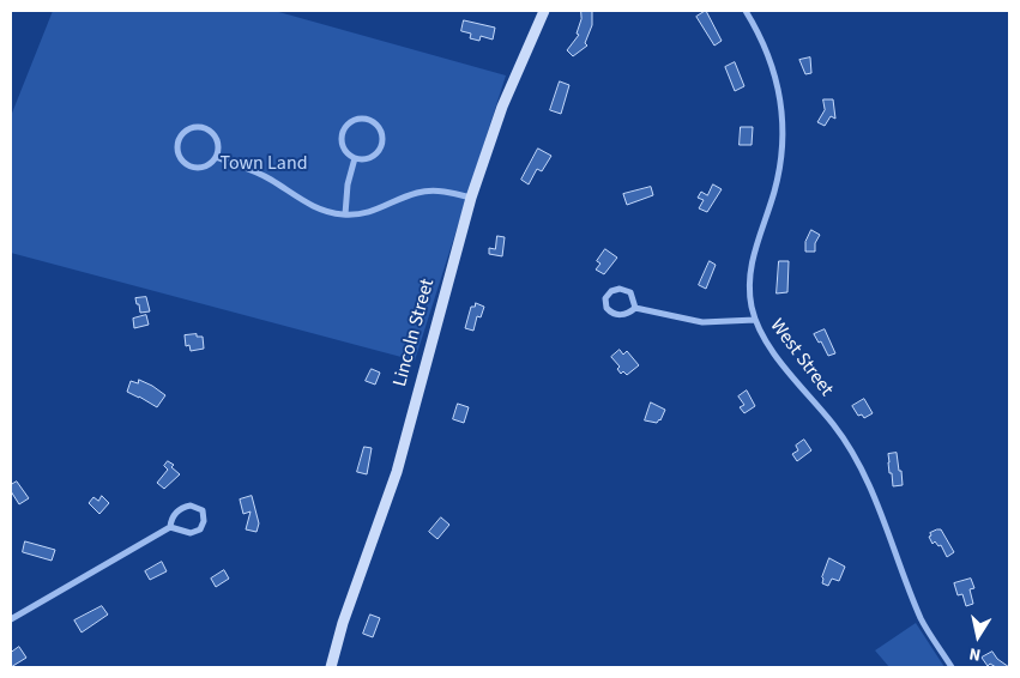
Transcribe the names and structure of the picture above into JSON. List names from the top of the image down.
{
  "streets": {
    "main road": ["Lincoln Street"],
    "street": ["West Street"]
  },
  "parks": ["Town Land"],
  "north": "bottom"
}
